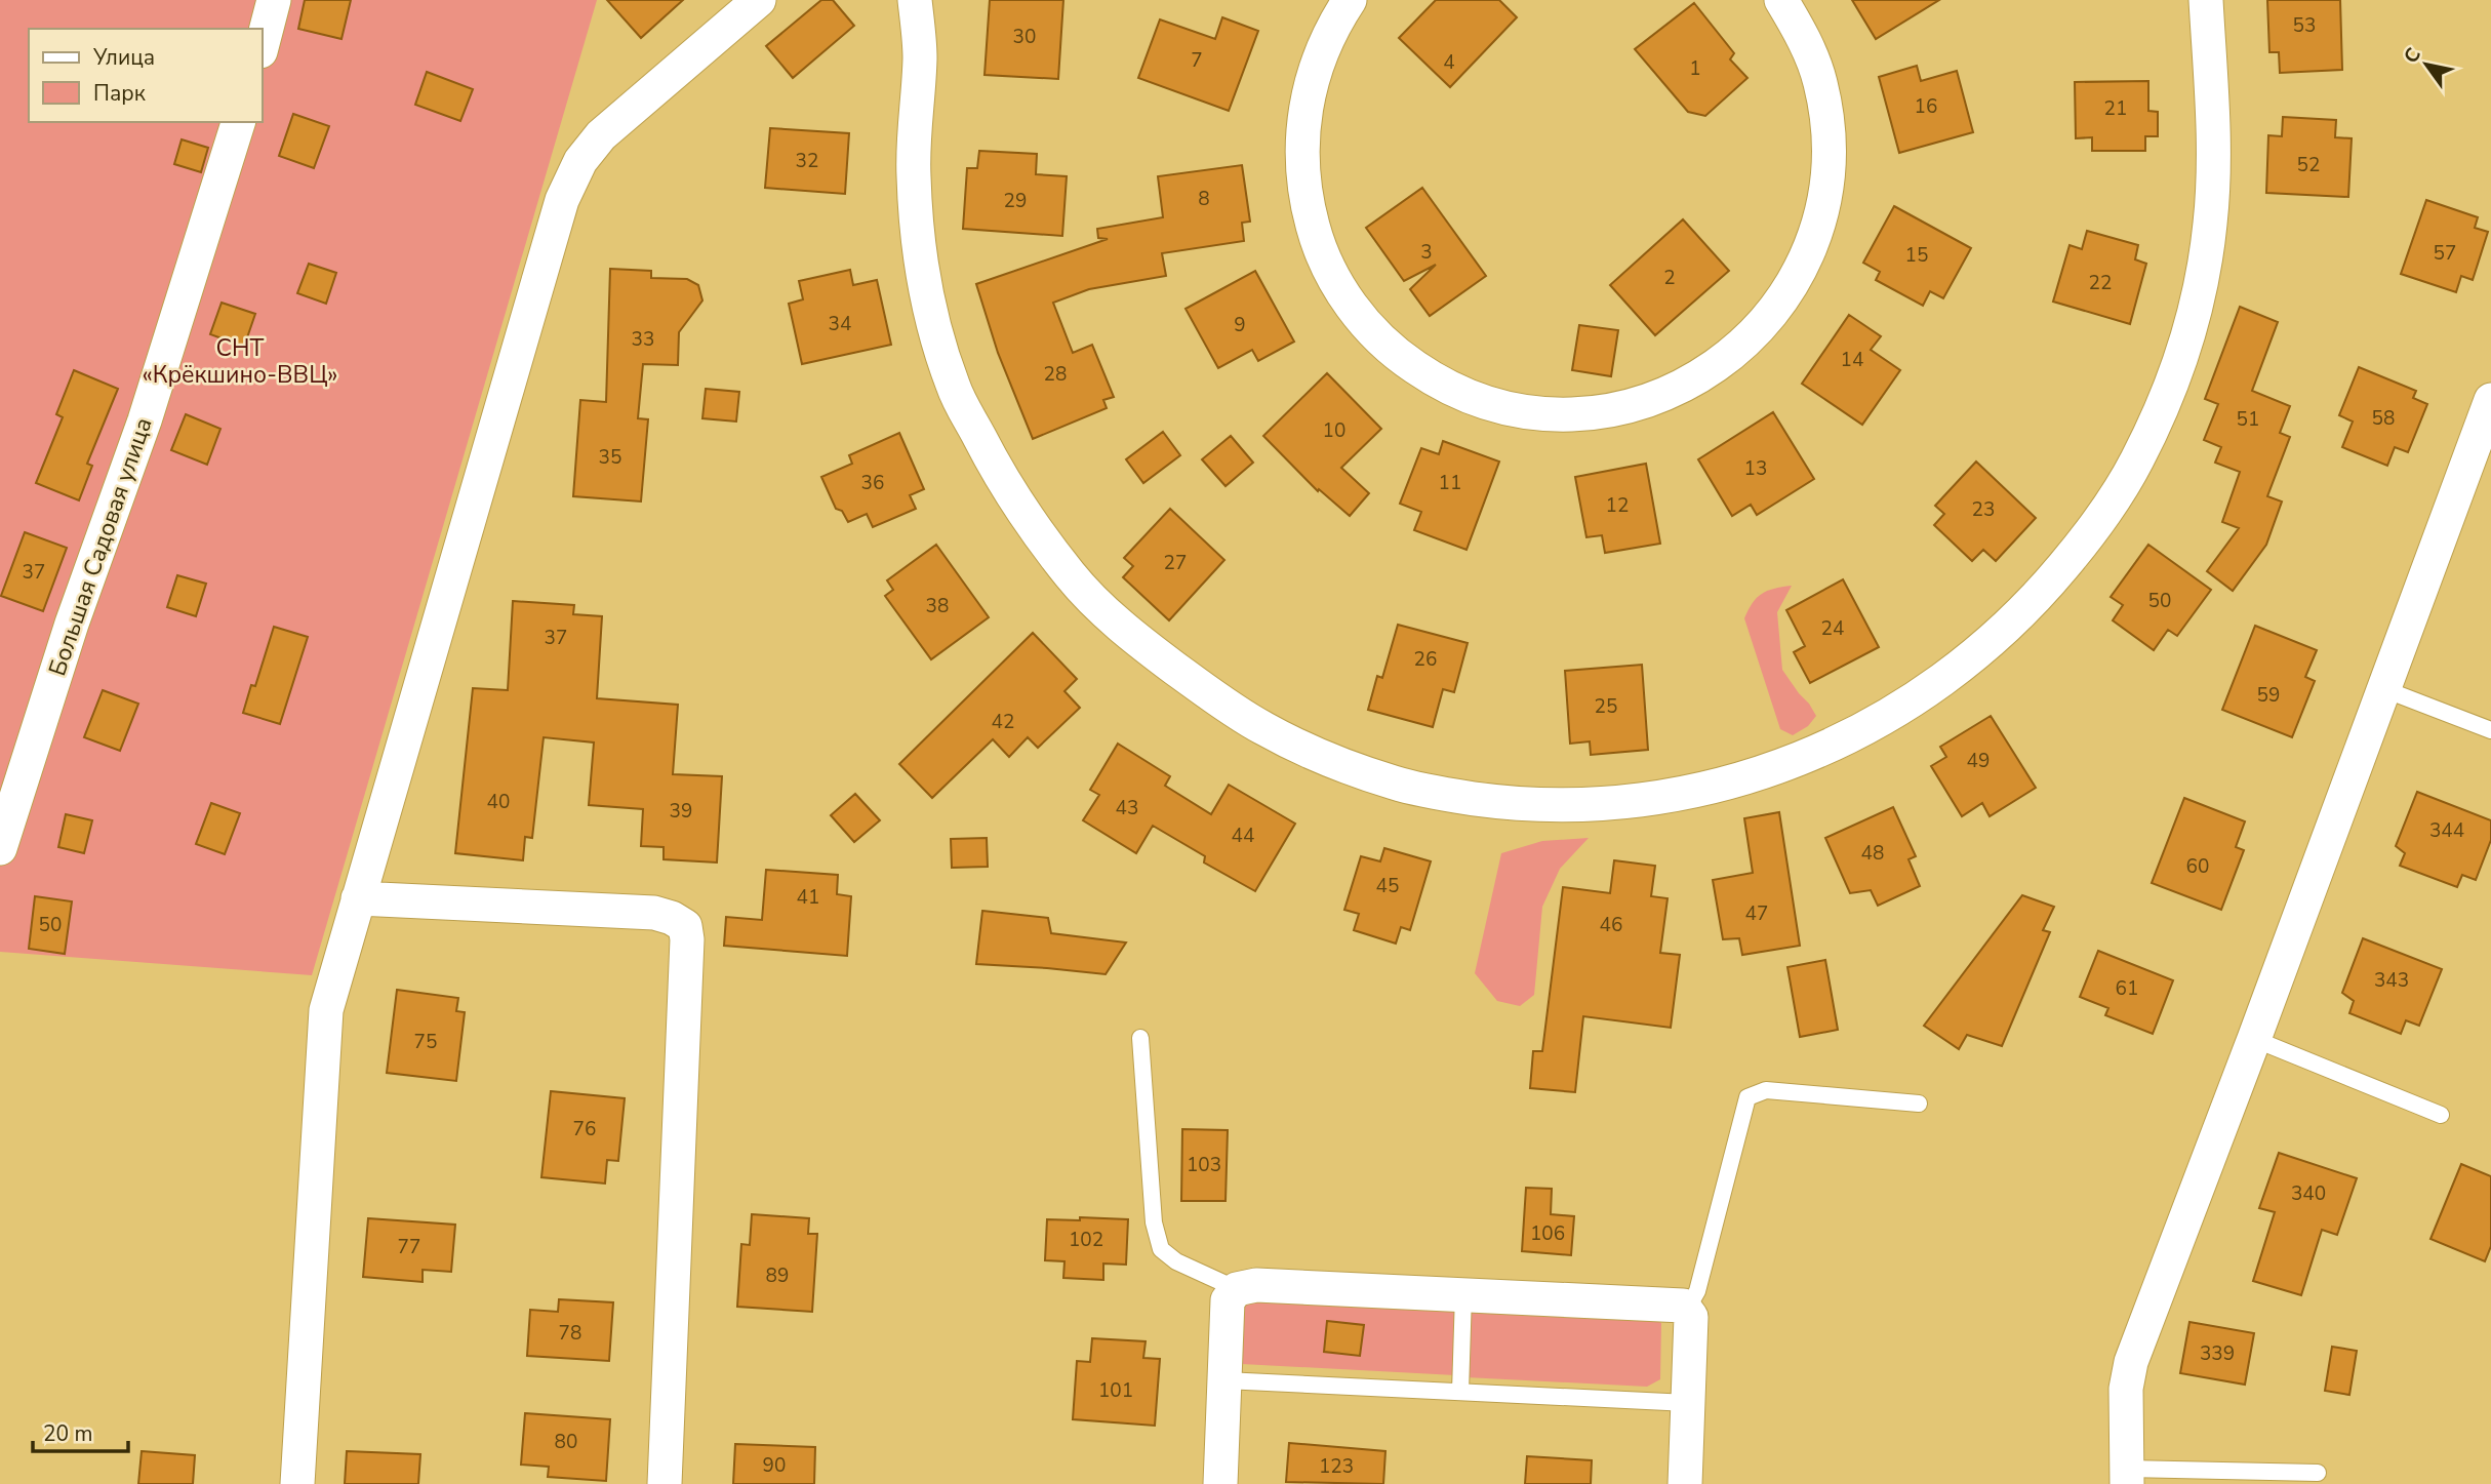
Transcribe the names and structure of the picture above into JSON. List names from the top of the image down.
{
  "streets": {
    "street": ["Большая Садовая улица"]
  },
  "parks": ["СНТ «Крёкшино-ВВЦ»"],
  "house_numbers": [
    "53",
    "30",
    "7",
    "4",
    "1",
    "16",
    "21",
    "32",
    "52",
    "8",
    "29",
    "3",
    "57",
    "15",
    "2",
    "22",
    "34",
    "9",
    "33",
    "14",
    "28",
    "58",
    "51",
    "10",
    "35",
    "13",
    "36",
    "11",
    "12",
    "23",
    "27",
    "37",
    "50",
    "38",
    "24",
    "37",
    "26",
    "59",
    "25",
    "42",
    "49",
    "40",
    "43",
    "39",
    "344",
    "44",
    "48",
    "60",
    "45",
    "41",
    "47",
    "50",
    "46",
    "343",
    "61",
    "75",
    "76",
    "103",
    "340",
    "106",
    "102",
    "77",
    "89",
    "78",
    "339",
    "101",
    "80",
    "90",
    "123"
  ],
  "legend": ["Улица", "Парк"],
  "scale_bar": "20 m",
  "north": "top left"
}
